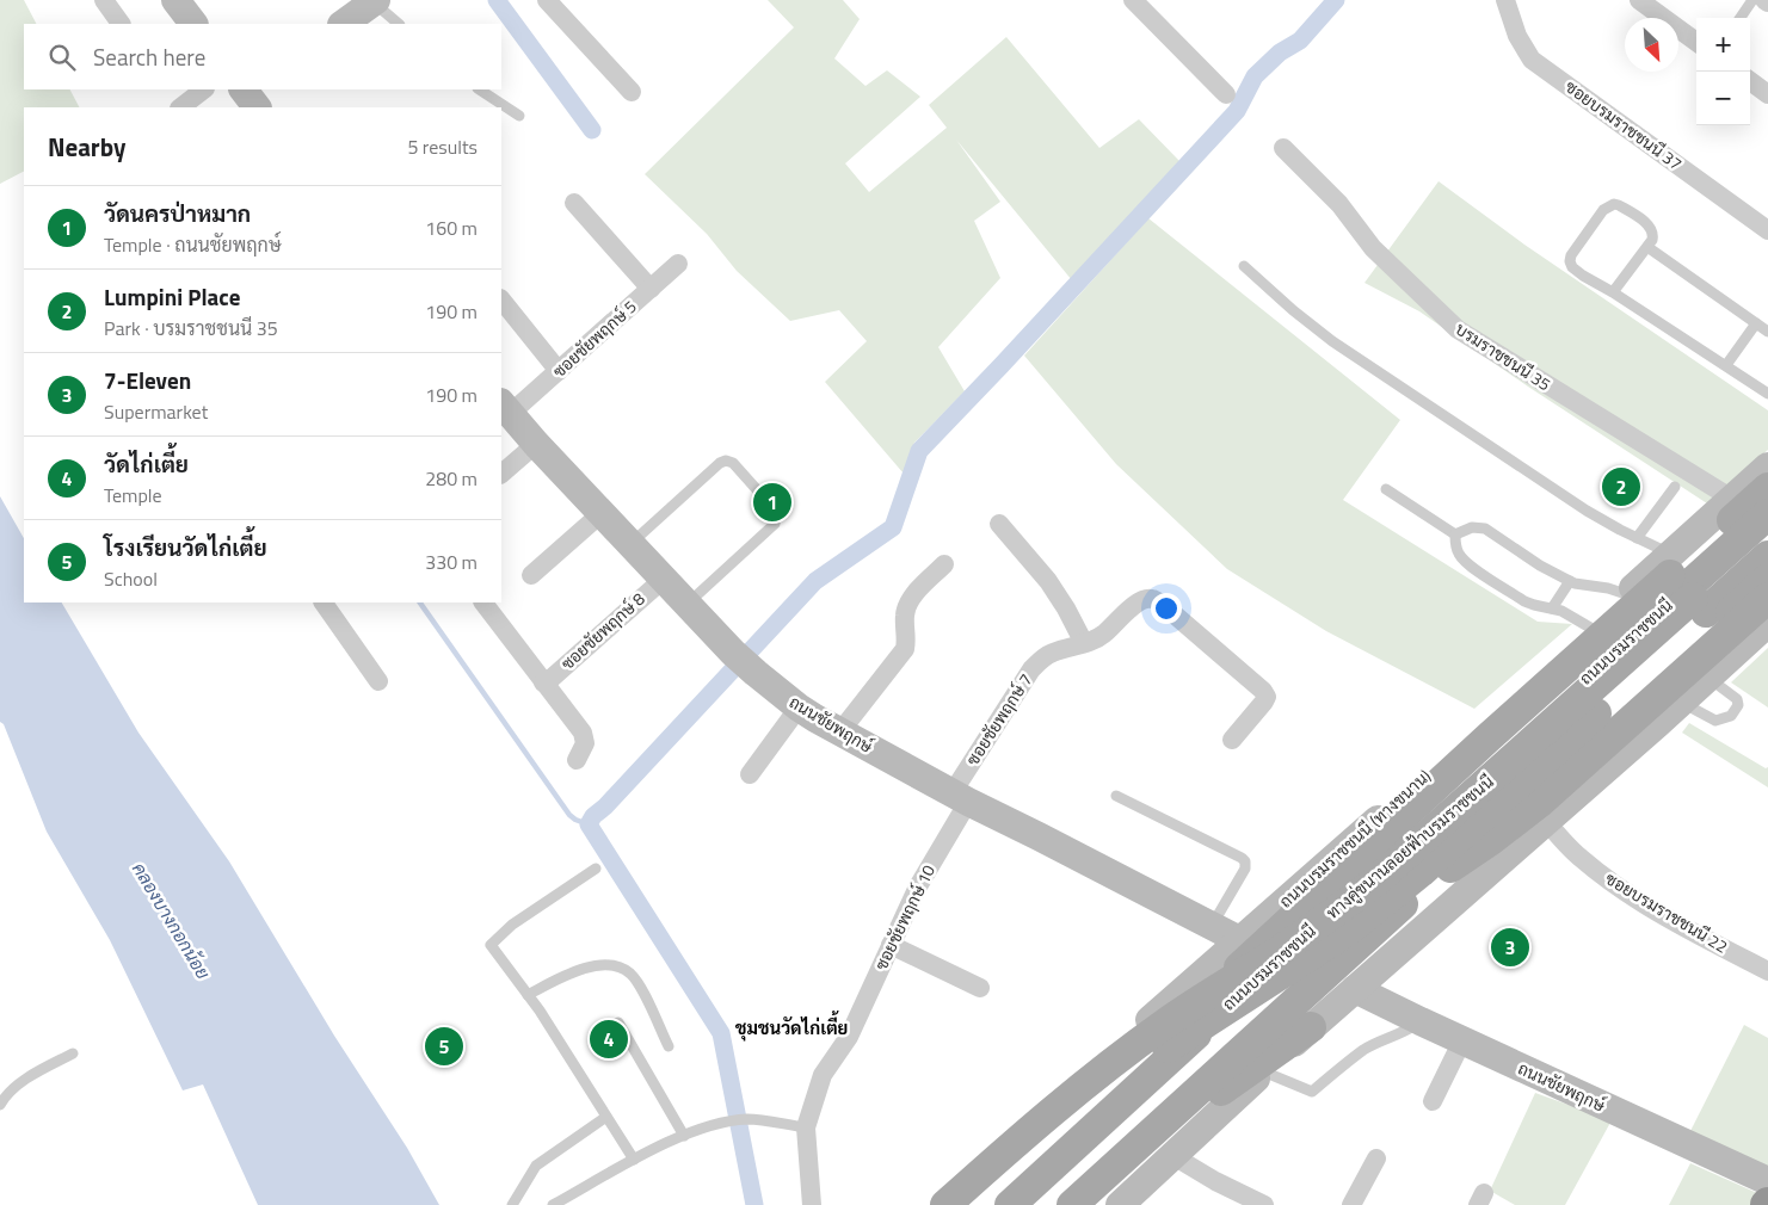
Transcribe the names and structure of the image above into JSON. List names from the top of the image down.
{
  "streets": {
    "main road": [
      "ถนนบรมราชชนนี",
      "ถนนชัยพฤกษ์",
      "ถนนบรมราชชนนี (ทางขนาน)",
      "ทางคู่ขนานลอยฟ้าบรมราชชนนี"
    ],
    "street": [
      "ซอยบรมราชชนนี 37",
      "ซอยชัยพฤกษ์ 5",
      "บรมราชชนนี 35",
      "ซอยชัยพฤกษ์ 8",
      "ซอยชัยพฤกษ์ 7",
      "ซอยบรมราชชนนี 22",
      "ซอยชัยพฤกษ์ 10"
    ]
  },
  "crossings": [
    ["ซอยชัยพฤกษ์ 5", "ถนนชัยพฤกษ์"],
    ["บรมราชชนนี 35", "ถนนบรมราชชนนี (ทางขนาน)"],
    ["ซอยชัยพฤกษ์ 8", "ถนนชัยพฤกษ์"],
    ["ซอยชัยพฤกษ์ 7", "ถนนชัยพฤกษ์"],
    ["ซอยชัยพฤกษ์ 7", "ซอยชัยพฤกษ์ 10"],
    ["ถนนชัยพฤกษ์", "ถนนบรมราชชนนี (ทางขนาน)"],
    ["ถนนชัยพฤกษ์", "ซอยชัยพฤกษ์ 10"]
  ],
  "districts": ["ชุมชนวัดไก่เตี้ย"],
  "water": ["คลองบางกอกน้อย"],
  "north": "bottom right",
  "page": {
    "map_buttons": ["+", "−"],
    "search": "Search here",
    "heading": ["Nearby", "5 results"],
    "list": [
      {
        "mark": "1",
        "name": "วัดนครป่าหมาก",
        "note": "Temple · ถนนชัยพฤกษ์",
        "value": "160 m"
      },
      {
        "mark": "2",
        "name": "Lumpini Place",
        "note": "Park · บรมราชชนนี 35",
        "value": "190 m"
      },
      {
        "mark": "3",
        "name": "7-Eleven",
        "note": "Supermarket",
        "value": "190 m"
      },
      {
        "mark": "4",
        "name": "วัดไก่เตี้ย",
        "note": "Temple",
        "value": "280 m"
      },
      {
        "mark": "5",
        "name": "โรงเรียนวัดไก่เตี้ย",
        "note": "School",
        "value": "330 m"
      }
    ],
    "pins": [
      "2",
      "1",
      "3",
      "4",
      "5"
    ]
  }
}
